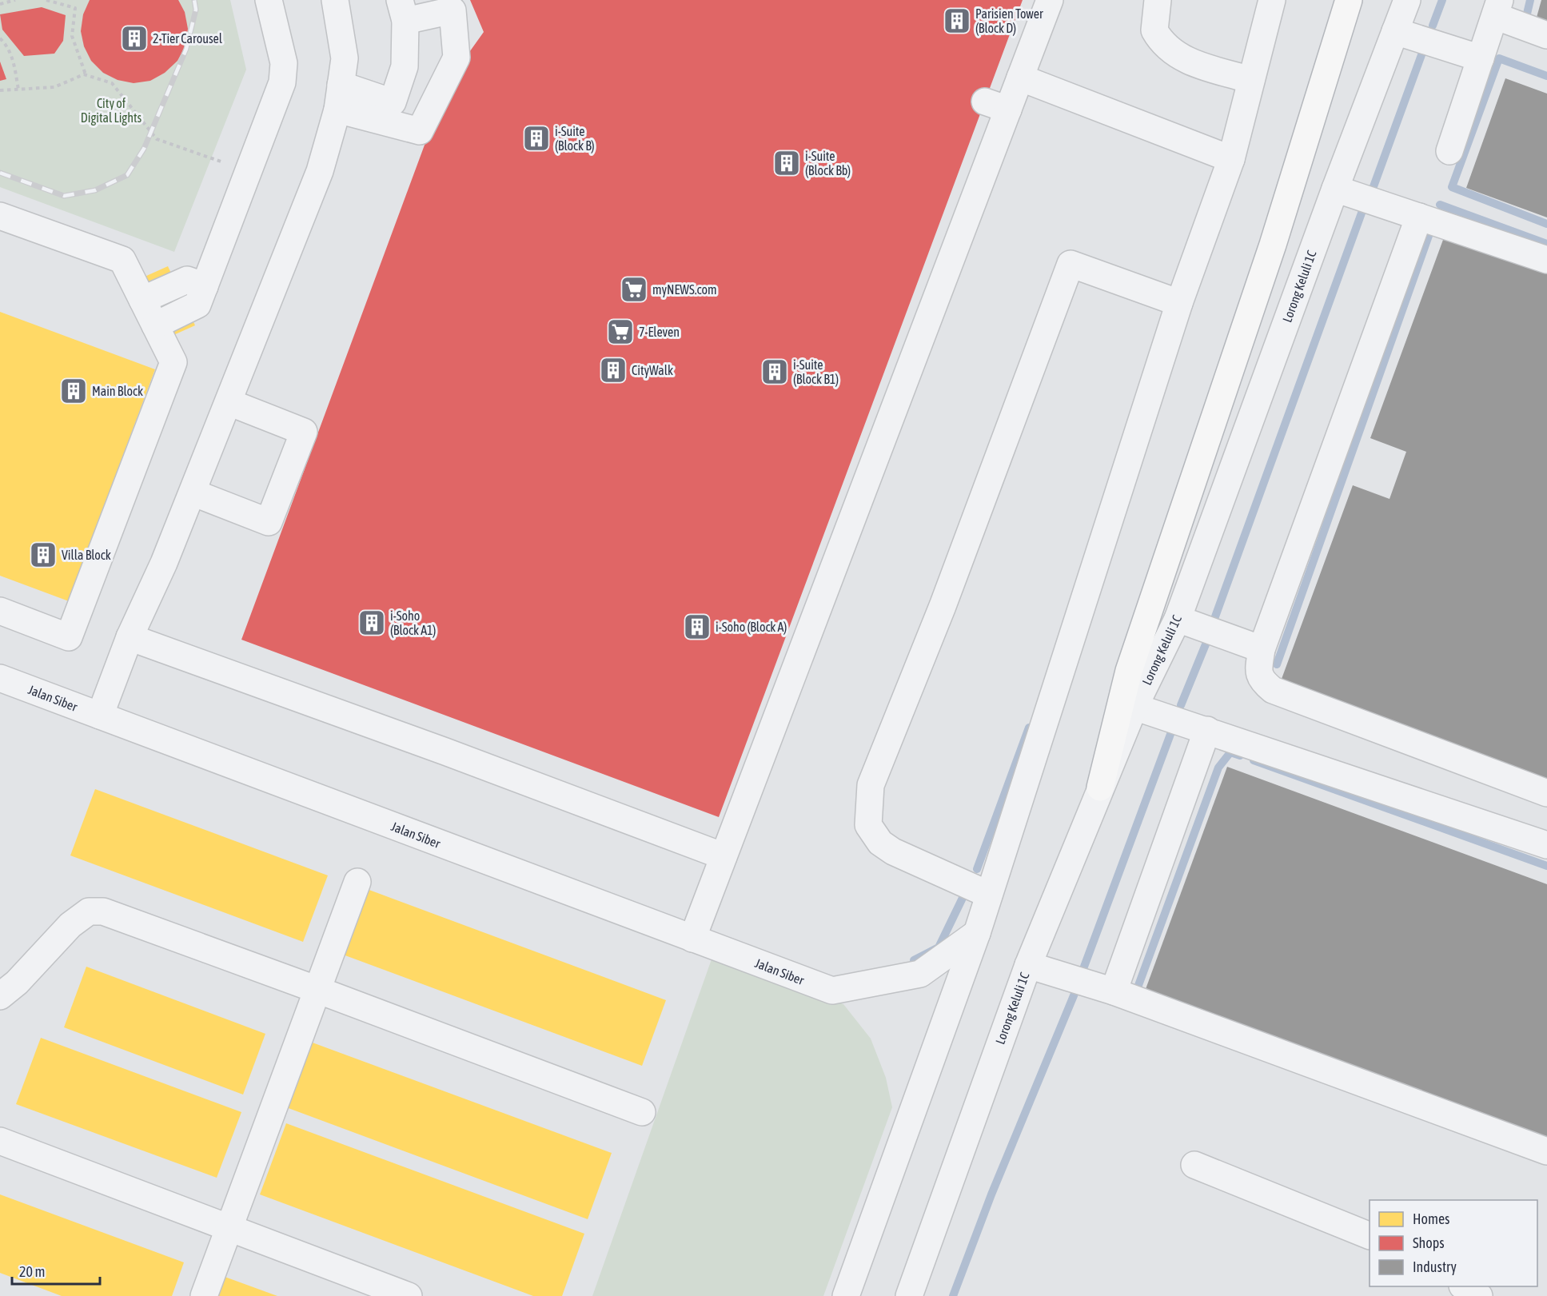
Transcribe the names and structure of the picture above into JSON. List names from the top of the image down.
{
  "streets": {
    "street": ["Lorong Keluli 1C", "Jalan Siber"]
  },
  "parks": ["City of Digital Lights"],
  "places": {
    "building": [
      "Parisien Tower (Block D)",
      "2-Tier Carousel",
      "i-Suite (Block B)",
      "i-Suite (Block Bb)",
      "CityWalk",
      "i-Suite (Block B1)",
      "Main Block",
      "Villa Block",
      "i-Soho (Block A1)",
      "i-Soho (Block A)"
    ],
    "supermarket": ["myNEWS.com", "7-Eleven"]
  },
  "legend": ["Homes", "Shops", "Industry"],
  "scale_bar": "20 m"
}
